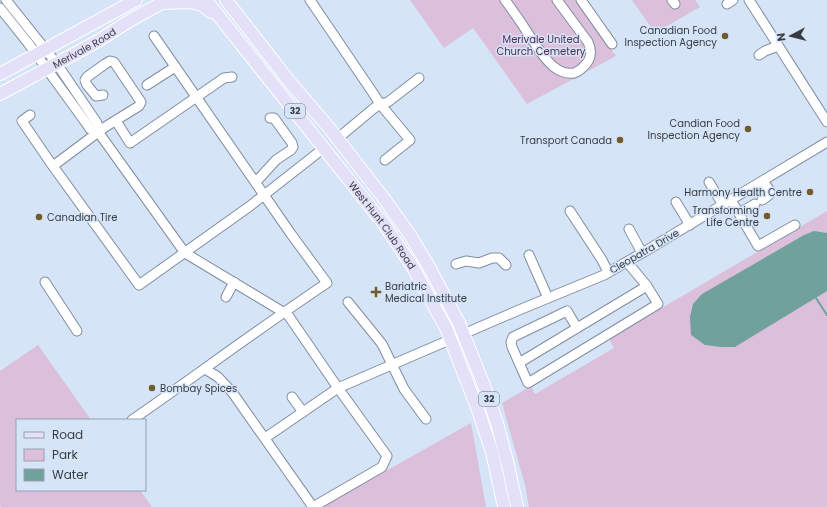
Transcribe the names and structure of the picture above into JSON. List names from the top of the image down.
{
  "streets": {
    "main road": ["Merivale Road", "32", "West Hunt Club Road"],
    "street": ["Cleopatra Drive"]
  },
  "crossings": [
    ["West Hunt Club Road", "Cleopatra Drive"]
  ],
  "parks": ["Merivale United Church Cemetery"],
  "places": {
    "other": [
      "Canadian Food Inspection Agency",
      "Candian Food Inspection Agency",
      "Transport Canada",
      "Harmony Health Centre",
      "Transforming Life Centre",
      "Canadian Tire",
      "Bombay Spices"
    ],
    "health": ["Bariatric Medical Institute"]
  },
  "legend": ["Road", "Park", "Water"],
  "north": "left"
}
